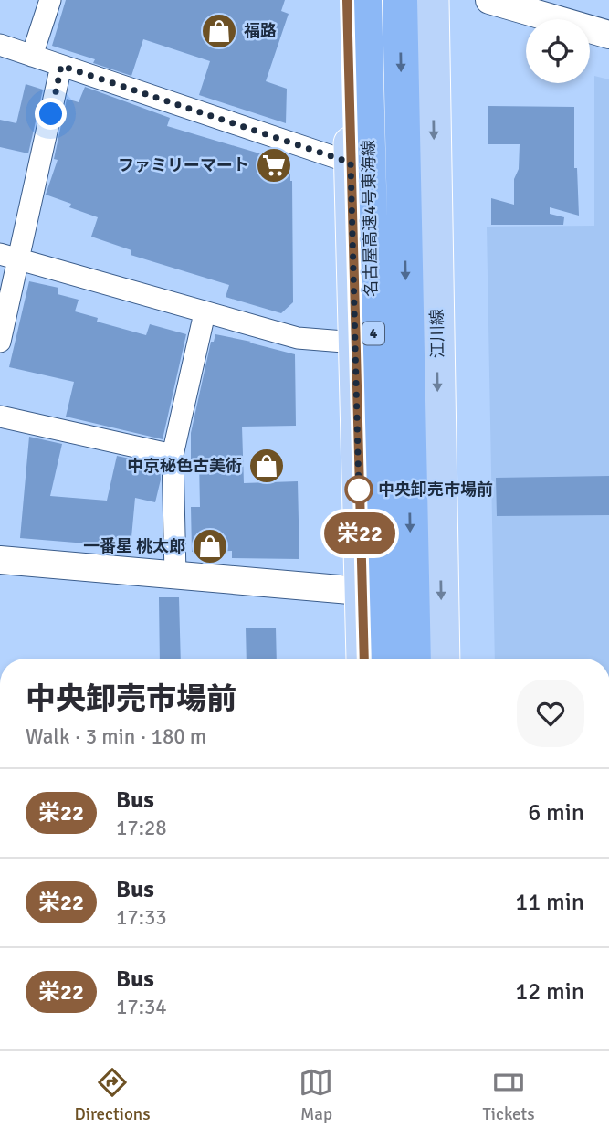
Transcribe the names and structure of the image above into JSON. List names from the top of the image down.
{
  "streets": {
    "highway": ["名古屋高速4号東海線", "4"],
    "main road": ["江川線"]
  },
  "places": {
    "shop": ["福路", "中京秘色古美術", "一番星 桃太郎"],
    "supermarket": ["ファミリーマート"],
    "other": ["中央卸売市場前"]
  },
  "lines": ["bus line 栄22"],
  "page": {
    "on_map": "栄22",
    "heading": ["中央卸売市場前", "Walk · 3 min · 180 m"],
    "list": [
      {
        "mark": "栄22",
        "name": "Bus",
        "note": "17:28",
        "value": "6 min"
      },
      {
        "mark": "栄22",
        "name": "Bus",
        "note": "17:33",
        "value": "11 min"
      },
      {
        "mark": "栄22",
        "name": "Bus",
        "note": "17:34",
        "value": "12 min"
      }
    ],
    "tabs": ["Directions", "Map", "Tickets"]
  }
}
